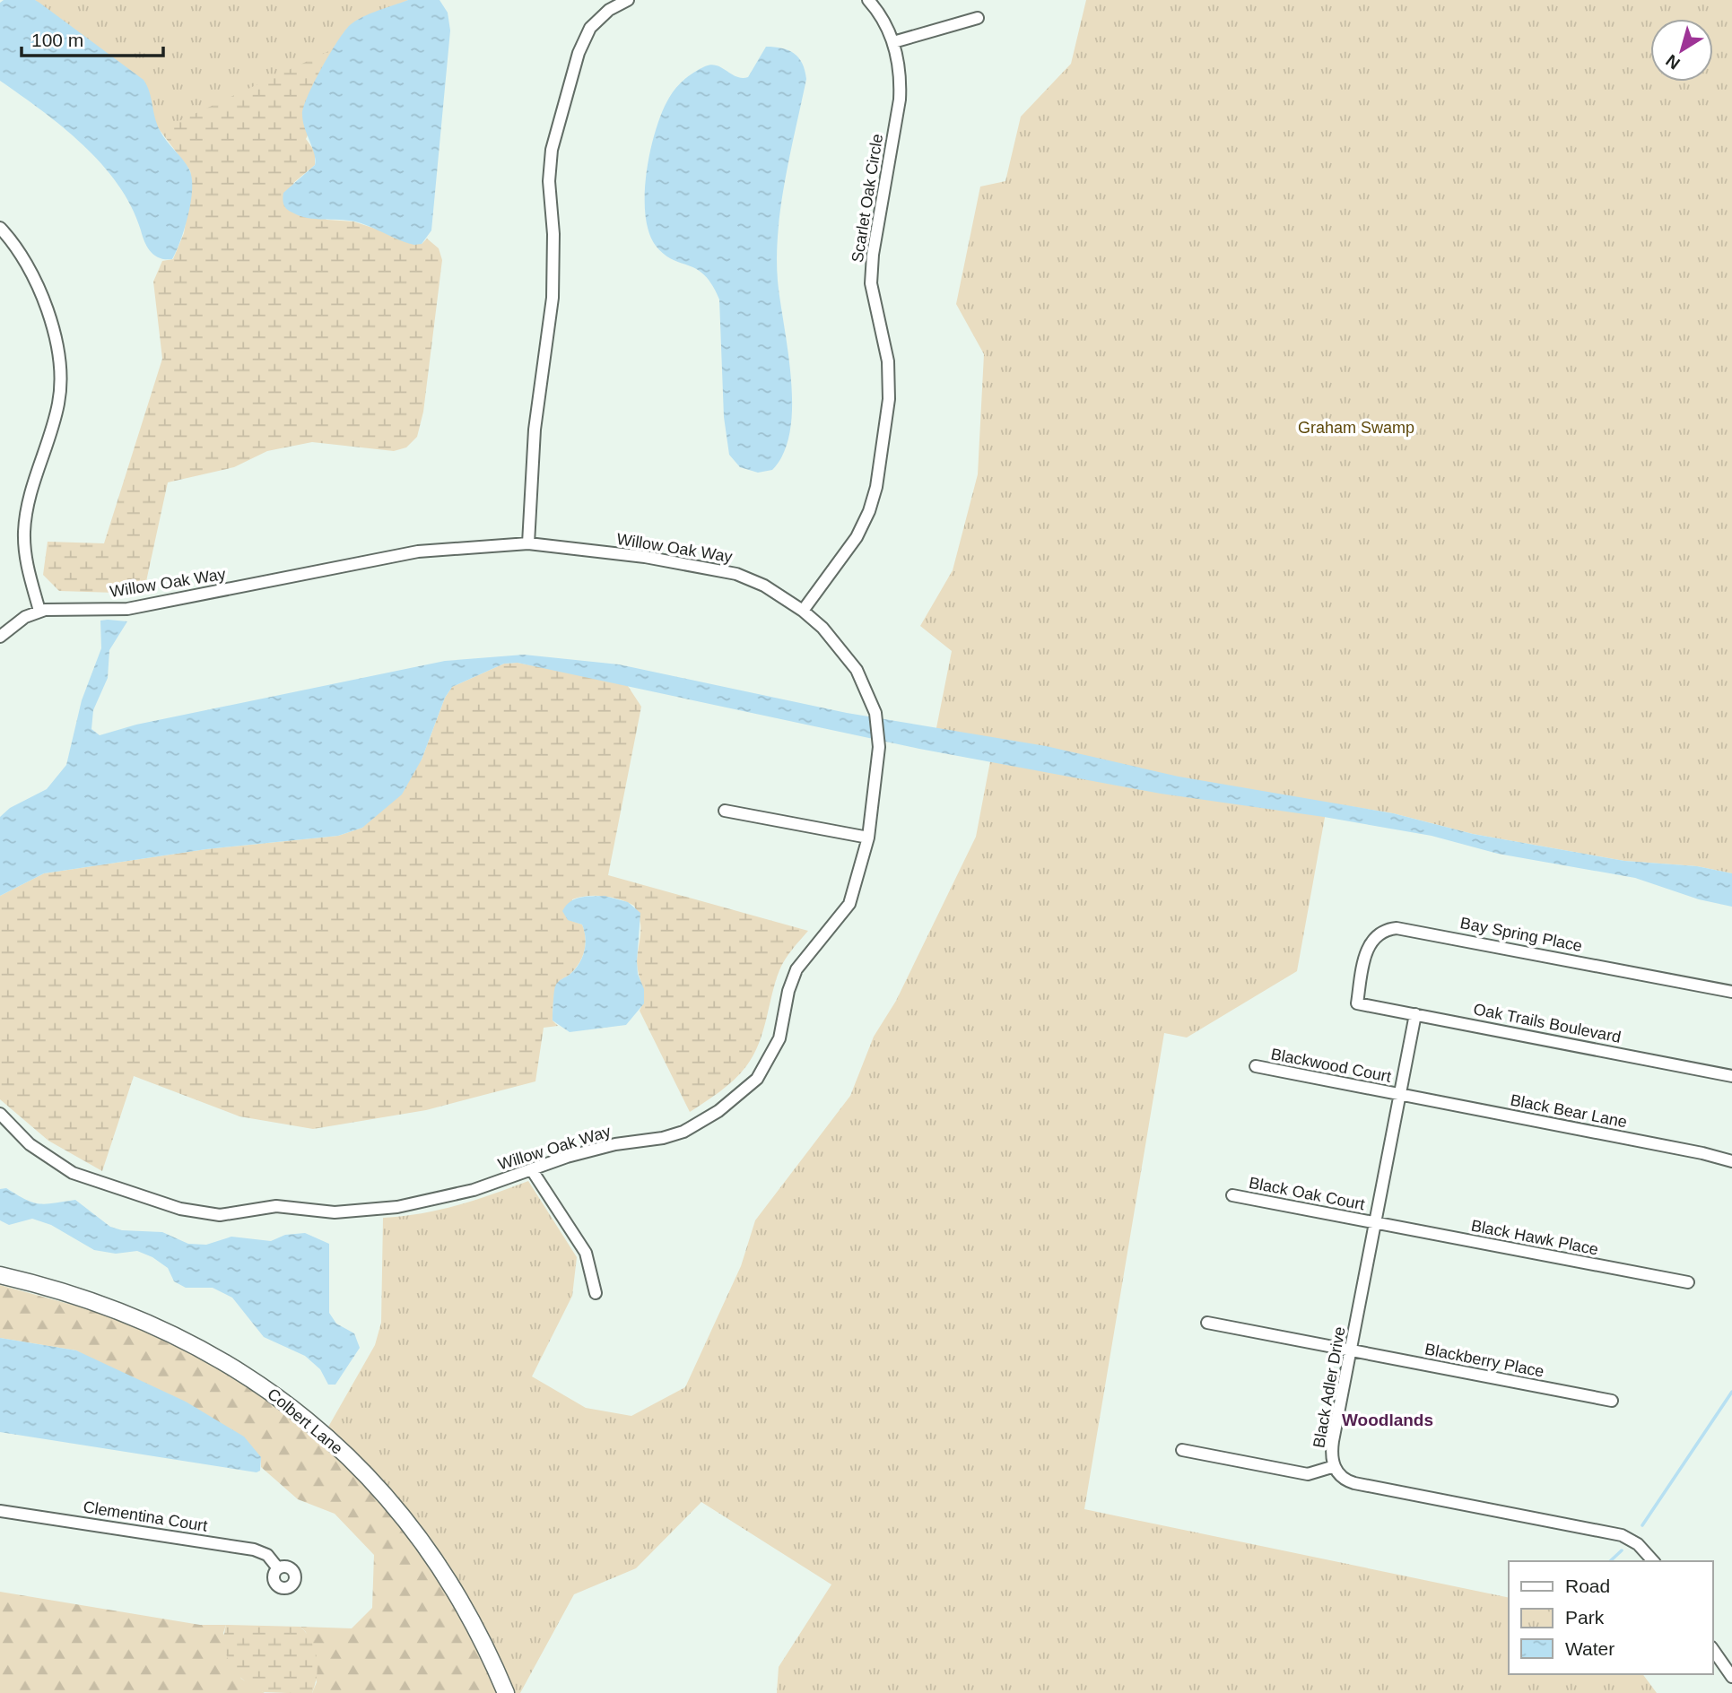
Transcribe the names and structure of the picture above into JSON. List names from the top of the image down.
{
  "streets": {
    "street": [
      "Scarlet Oak Circle",
      "Willow Oak Way",
      "Bay Spring Place",
      "Oak Trails Boulevard",
      "Blackwood Court",
      "Black Bear Lane",
      "Black Oak Court",
      "Black Hawk Place",
      "Blackberry Place",
      "Black Adler Drive",
      "Colbert Lane",
      "Clementina Court"
    ]
  },
  "crossings": [
    ["Scarlet Oak Circle", "Willow Oak Way"],
    ["Bay Spring Place", "Oak Trails Boulevard"],
    ["Oak Trails Boulevard", "Black Adler Drive"],
    ["Blackwood Court", "Black Bear Lane"],
    ["Blackwood Court", "Black Adler Drive"],
    ["Black Bear Lane", "Black Adler Drive"],
    ["Black Oak Court", "Black Hawk Place"],
    ["Black Oak Court", "Black Adler Drive"],
    ["Black Hawk Place", "Black Adler Drive"],
    ["Blackberry Place", "Black Adler Drive"]
  ],
  "districts": ["Woodlands"],
  "parks": ["Graham Swamp"],
  "legend": ["Road", "Park", "Water"],
  "scale_bar": "100 m",
  "north": "bottom left"
}
